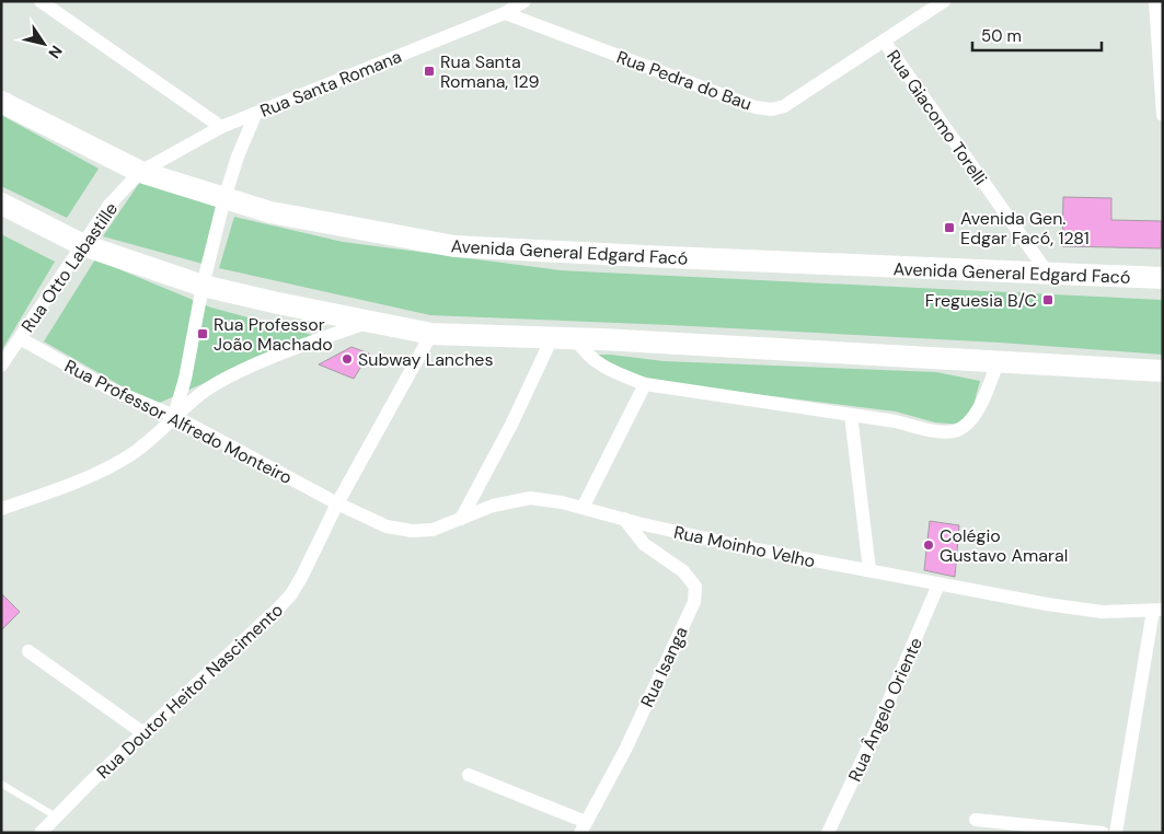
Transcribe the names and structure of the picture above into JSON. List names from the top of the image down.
{
  "streets": {
    "main road": ["Avenida General Edgard Facó"],
    "street": [
      "Rua Pedra do Bau",
      "Rua Santa Romana",
      "Rua Giacomo Torelli",
      "Rua Otto Labastille",
      "Rua Professor Alfredo Monteiro",
      "Rua Moinho Velho",
      "Rua Isanga",
      "Rua Doutor Heitor Nascimento",
      "Rua Ângelo Oriente"
    ]
  },
  "crossings": [
    ["Rua Pedra do Bau", "Rua Santa Romana"],
    ["Rua Pedra do Bau", "Rua Giacomo Torelli"],
    ["Rua Santa Romana", "Avenida General Edgard Facó"],
    ["Rua Santa Romana", "Rua Otto Labastille"],
    ["Rua Giacomo Torelli", "Avenida General Edgard Facó"],
    ["Avenida General Edgard Facó", "Rua Otto Labastille"],
    ["Rua Otto Labastille", "Rua Professor Alfredo Monteiro"],
    ["Rua Professor Alfredo Monteiro", "Rua Moinho Velho"],
    ["Rua Professor Alfredo Monteiro", "Rua Doutor Heitor Nascimento"],
    ["Rua Moinho Velho", "Rua Isanga"],
    ["Rua Moinho Velho", "Rua Doutor Heitor Nascimento"],
    ["Rua Moinho Velho", "Rua Ângelo Oriente"]
  ],
  "places": {
    "transit": [
      "Rua Santa Romana, 129",
      "Avenida Gen. Edgar Facó, 1281",
      "Freguesia B/C",
      "Rua Professor João Machado"
    ],
    "other": ["Subway Lanches", "Colégio Gustavo Amaral"]
  },
  "scale_bar": "50 m",
  "north": "bottom right"
}
